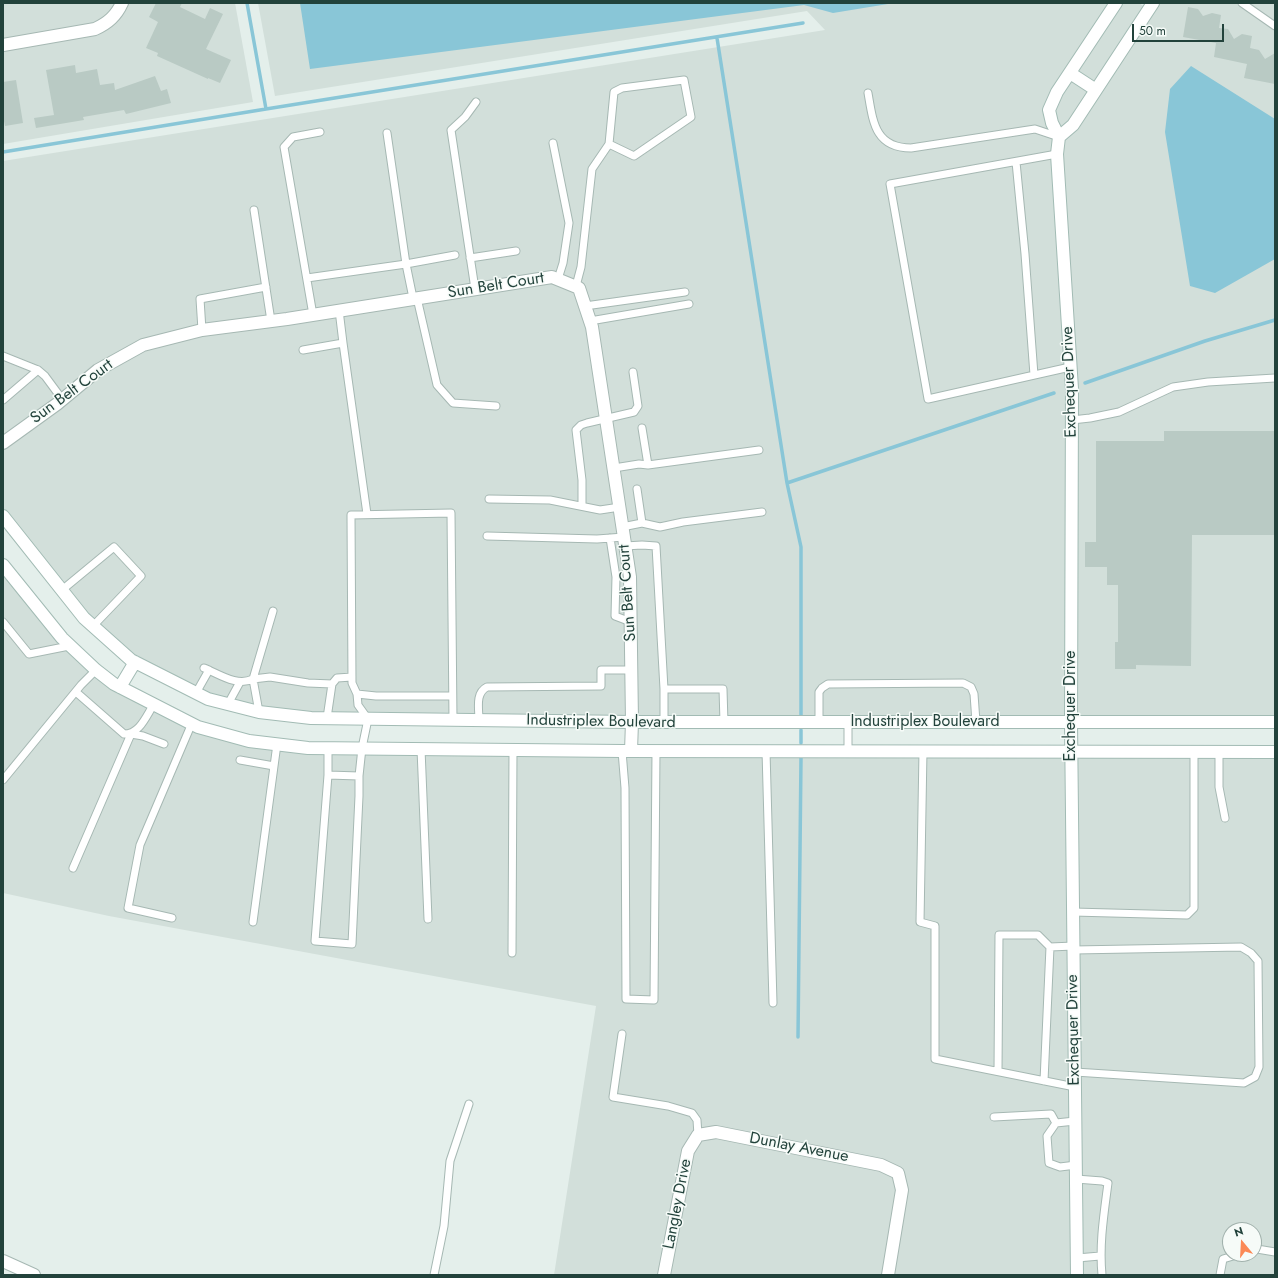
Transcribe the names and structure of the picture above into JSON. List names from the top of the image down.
{
  "streets": {
    "street": [
      "Sun Belt Court",
      "Exchequer Drive",
      "Industriplex Boulevard",
      "Dunlay Avenue",
      "Langley Drive"
    ]
  },
  "crossings": [
    ["Sun Belt Court", "Industriplex Boulevard"],
    ["Exchequer Drive", "Industriplex Boulevard"],
    ["Dunlay Avenue", "Langley Drive"]
  ],
  "scale_bar": "50 m",
  "north": "top"
}
